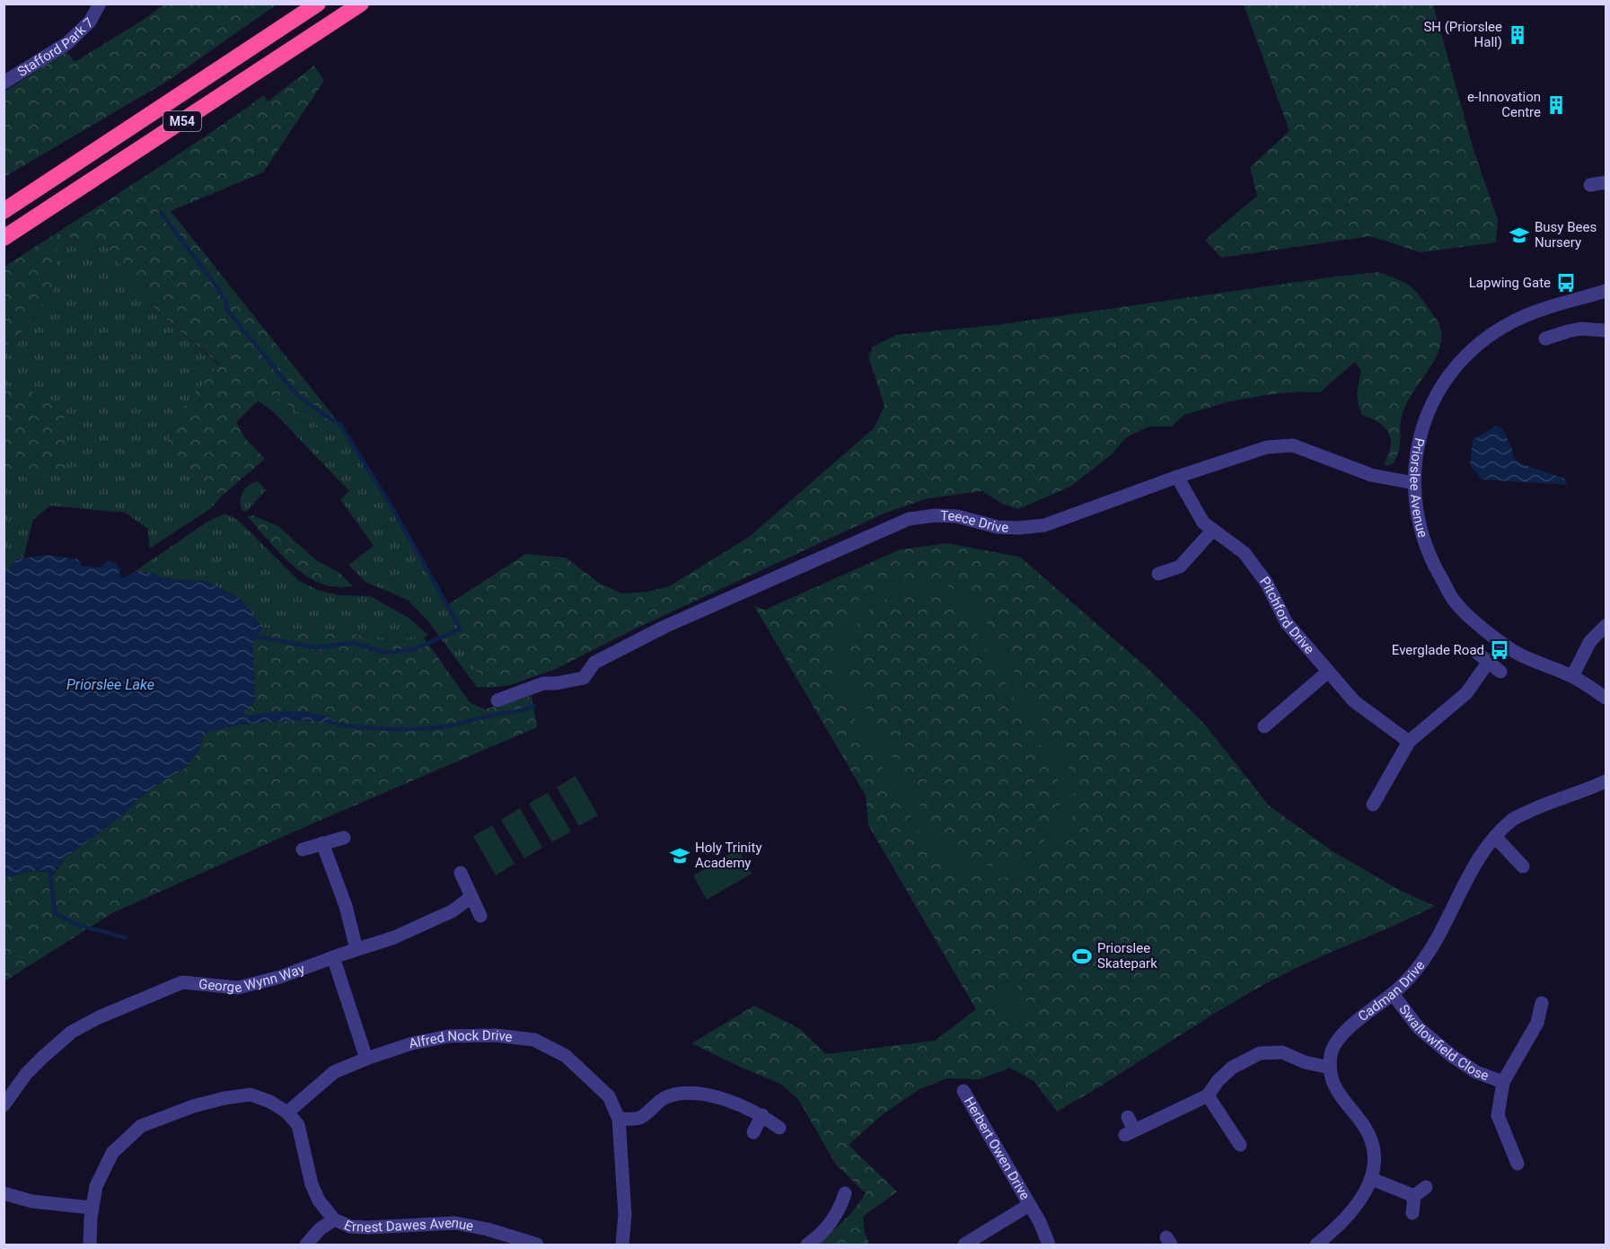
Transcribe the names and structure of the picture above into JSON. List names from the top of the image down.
{
  "streets": {
    "highway": ["M54"],
    "street": [
      "Stafford Park 7",
      "Priorslee Avenue",
      "Teece Drive",
      "Pitchford Drive",
      "George Wynn Way",
      "Cadman Drive",
      "Swallowfield Close",
      "Alfred Nock Drive",
      "Herbert Owen Drive",
      "Ernest Dawes Avenue"
    ]
  },
  "crossings": [
    ["Priorslee Avenue", "Teece Drive"],
    ["Teece Drive", "Pitchford Drive"],
    ["Cadman Drive", "Swallowfield Close"],
    ["Alfred Nock Drive", "Ernest Dawes Avenue"]
  ],
  "water": ["Priorslee Lake"],
  "places": {
    "building": ["SH (Priorslee Hall)", "e-Innovation Centre"],
    "school or university": ["Busy Bees Nursery", "Holy Trinity Academy"],
    "bus stop": ["Lapwing Gate", "Everglade Road"],
    "sports": ["Priorslee Skatepark"]
  }
}
